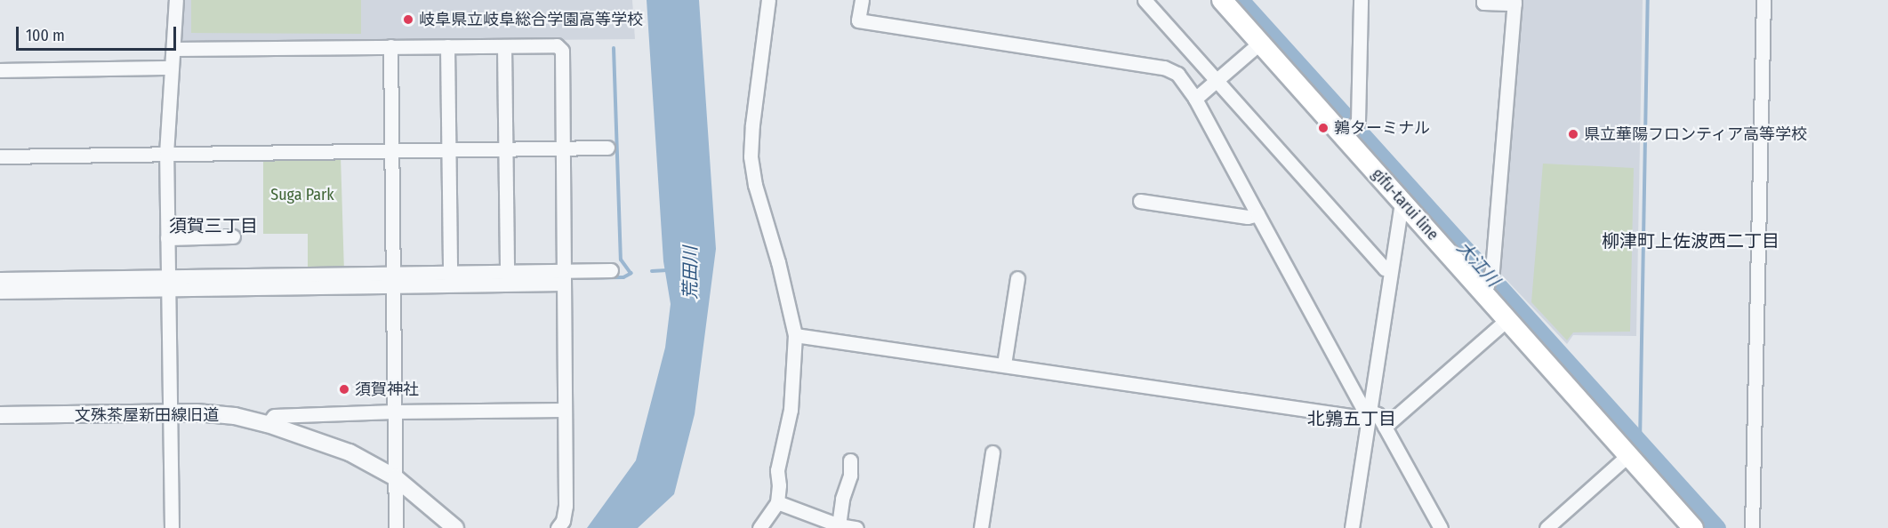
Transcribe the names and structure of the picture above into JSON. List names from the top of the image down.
{
  "streets": {
    "main road": ["gifu-tarui line"],
    "street": ["文殊茶屋新田線旧道"]
  },
  "districts": ["須賀三丁目", "柳津町上佐波西二丁目", "北鶉五丁目"],
  "water": ["大江川", "荒田川"],
  "parks": ["Suga Park"],
  "places": [
    "岐阜県立岐阜総合学園高等学校",
    "鶉ターミナル",
    "県立華陽フロンティア高等学校",
    "須賀神社"
  ],
  "scale_bar": "100 m"
}
